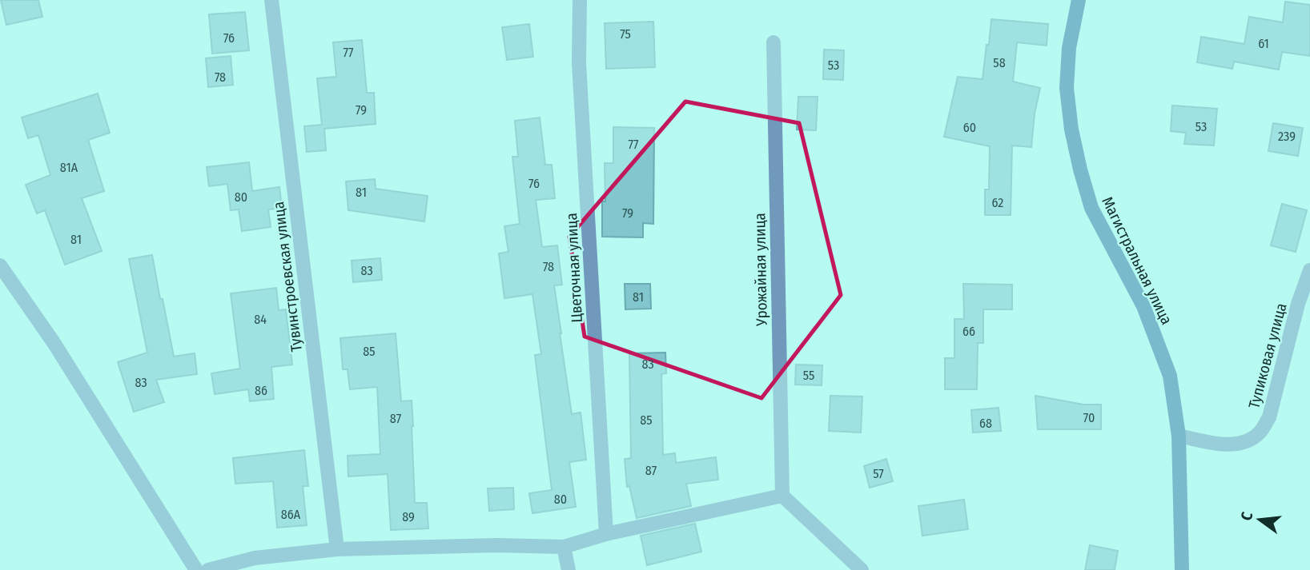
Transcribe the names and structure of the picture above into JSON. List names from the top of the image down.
{
  "streets": {
    "street": [
      "Магистральная улица",
      "Цветочная улица",
      "Урожайная улица",
      "Тувинстроевская улица",
      "Тупиковая улица"
    ]
  },
  "crossings": [
    ["Магистральная улица", "Тупиковая улица"]
  ],
  "house_numbers": [
    "75",
    "76",
    "61",
    "77",
    "58",
    "53",
    "78",
    "79",
    "53",
    "60",
    "239",
    "77",
    "81А",
    "76",
    "81",
    "80",
    "62",
    "79",
    "81",
    "78",
    "83",
    "81",
    "84",
    "66",
    "85",
    "83",
    "55",
    "83",
    "86",
    "70",
    "87",
    "85",
    "68",
    "87",
    "57",
    "80",
    "86А",
    "89"
  ],
  "north": "left"
}
